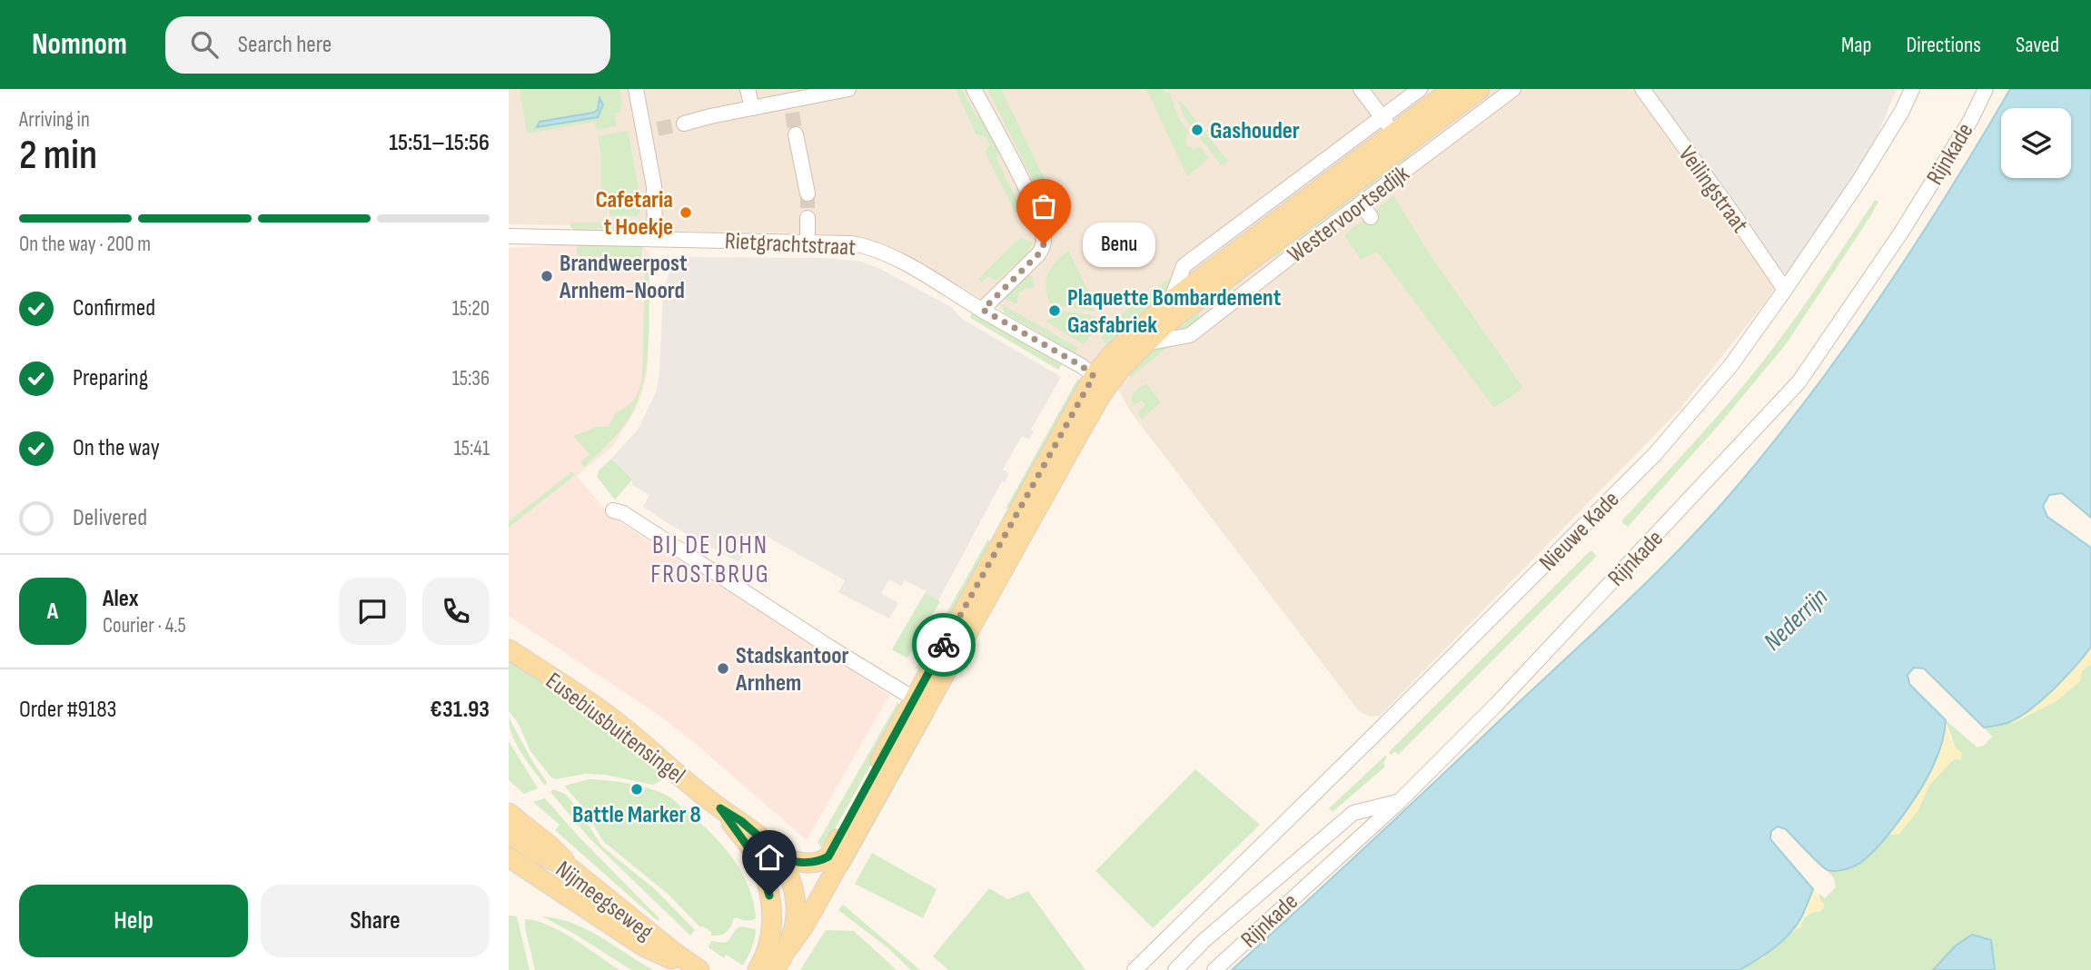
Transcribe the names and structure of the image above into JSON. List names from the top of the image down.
{
  "streets": {
    "main road": ["Westervoortsedijk", "Eusebiusbuitensingel", "Nijmeegseweg"],
    "street": [
      "Rijnkade",
      "Veilingstraat",
      "Rietgrachtstraat",
      "Nieuwe Kade"
    ]
  },
  "crossings": [
    ["Veilingstraat", "Nieuwe Kade"],
    ["Westervoortsedijk", "Rietgrachtstraat"],
    ["Westervoortsedijk", "Eusebiusbuitensingel"]
  ],
  "districts": ["BIJ DE JOHN FROSTBRUG"],
  "water": ["Nederrijn"],
  "places": [
    "Gashouder",
    "Cafetaria t Hoekje",
    "Benu",
    "Brandweerpost Arnhem-Noord",
    "Plaquette Bombardement Gasfabriek",
    "Stadskantoor Arnhem",
    "Battle Marker 8"
  ],
  "page": {
    "header": "Nomnom",
    "search": "Search here",
    "nav": ["Map", "Directions", "Saved"],
    "heading": ["2 min", "Arriving in", "15:51–15:56"],
    "panel": [
      "Alex",
      "Courier · 4.5",
      "Order #9183",
      "€31.93"
    ],
    "bar": "On the way · 200 m",
    "bubble": "Benu",
    "list": [
      ["Confirmed", "15:20"],
      ["Preparing", "15:36"],
      ["On the way", "15:41"],
      "Delivered"
    ],
    "round": "A",
    "buttons": ["Help", "Share"]
  }
}
